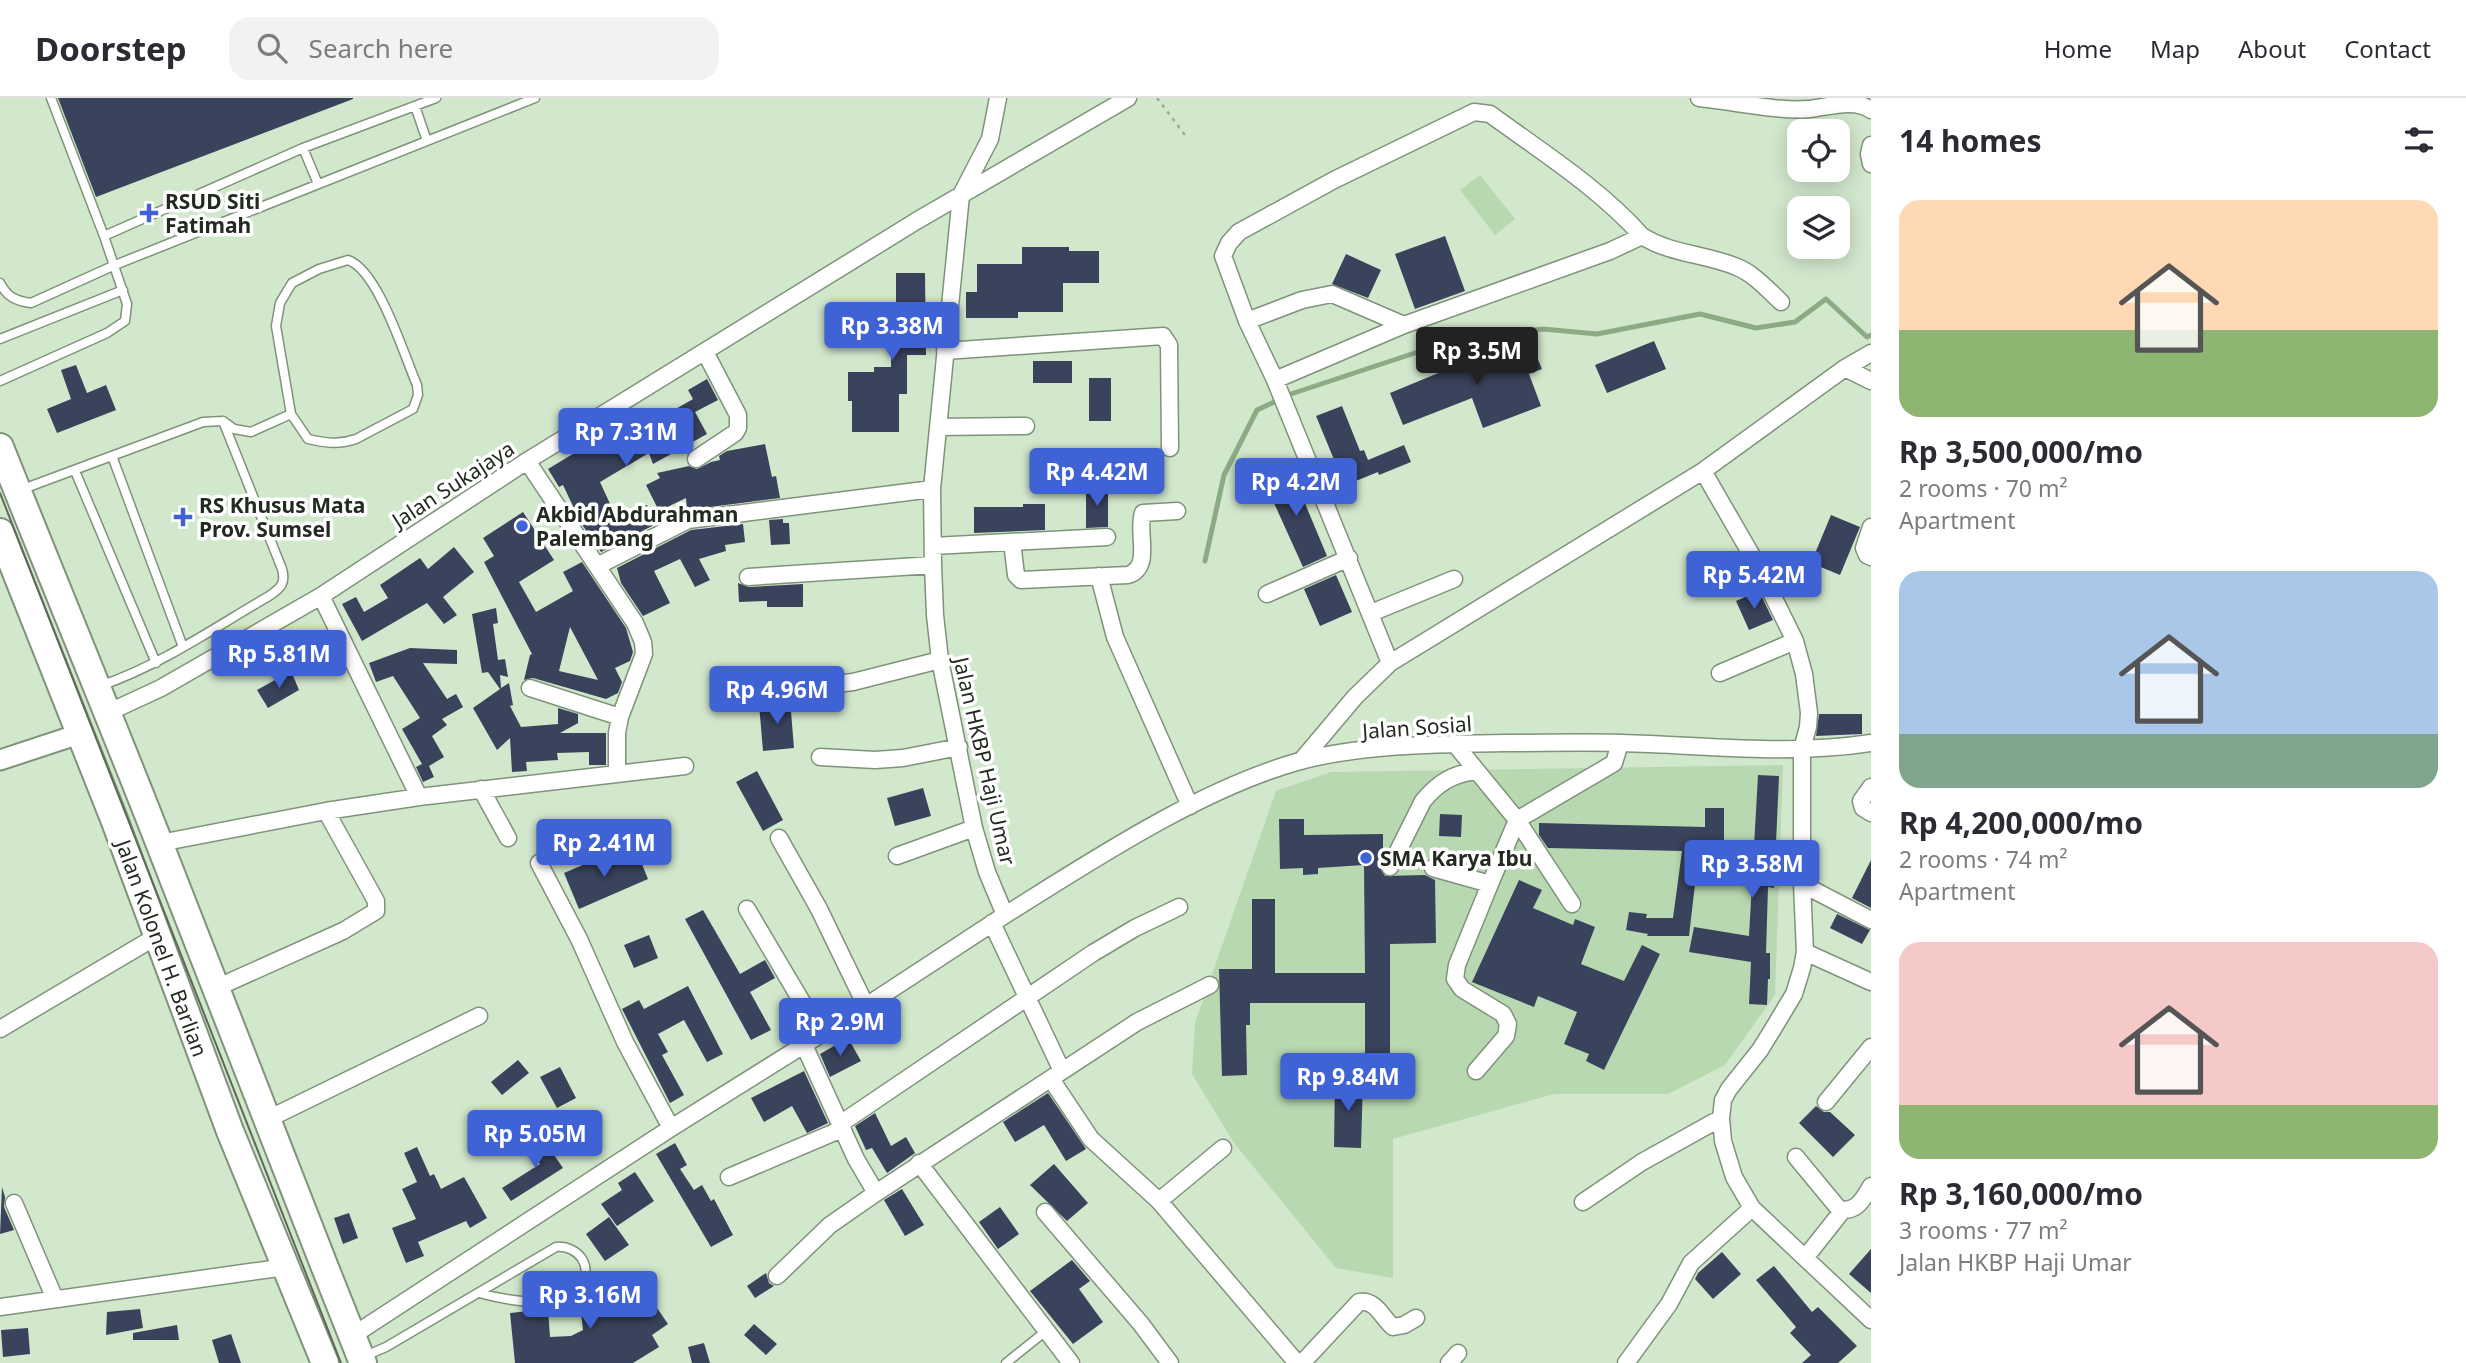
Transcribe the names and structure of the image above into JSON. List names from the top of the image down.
{
  "streets": {
    "highway": ["Jalan Kolonel H. Barlian"],
    "street": ["Jalan Sukajaya", "Jalan Sosial", "Jalan HKBP Haji Umar"]
  },
  "crossings": [
    ["Jalan Sukajaya", "Jalan HKBP Haji Umar"],
    ["Jalan Sukajaya", "Jalan Kolonel H. Barlian"],
    ["Jalan Sosial", "Jalan HKBP Haji Umar"]
  ],
  "places": {
    "health": ["RSUD Siti Fatimah", "RS Khusus Mata Prov. Sumsel"],
    "other": ["Akbid Abdurahman Palembang", "SMA Karya Ibu"]
  },
  "page": {
    "header": "Doorstep",
    "search": "Search here",
    "nav": [
      "Home",
      "Map",
      "About",
      "Contact"
    ],
    "heading": "14 homes",
    "list": [
      {
        "name": "Rp 3,500,000/mo",
        "note": "2 rooms · 70 m² · Apartment"
      },
      {
        "name": "Rp 4,200,000/mo",
        "note": "2 rooms · 74 m² · Apartment"
      },
      {
        "name": "Rp 3,160,000/mo",
        "note": "3 rooms · 77 m² · Jalan HKBP Haji Umar"
      }
    ],
    "price": [
      "Rp 3.38M",
      "Rp 3.5M",
      "Rp 7.31M",
      "Rp 4.42M",
      "Rp 4.2M",
      "Rp 5.42M",
      "Rp 5.81M",
      "Rp 4.96M",
      "Rp 2.41M",
      "Rp 3.58M",
      "Rp 2.9M",
      "Rp 9.84M",
      "Rp 5.05M",
      "Rp 3.16M"
    ]
  }
}
